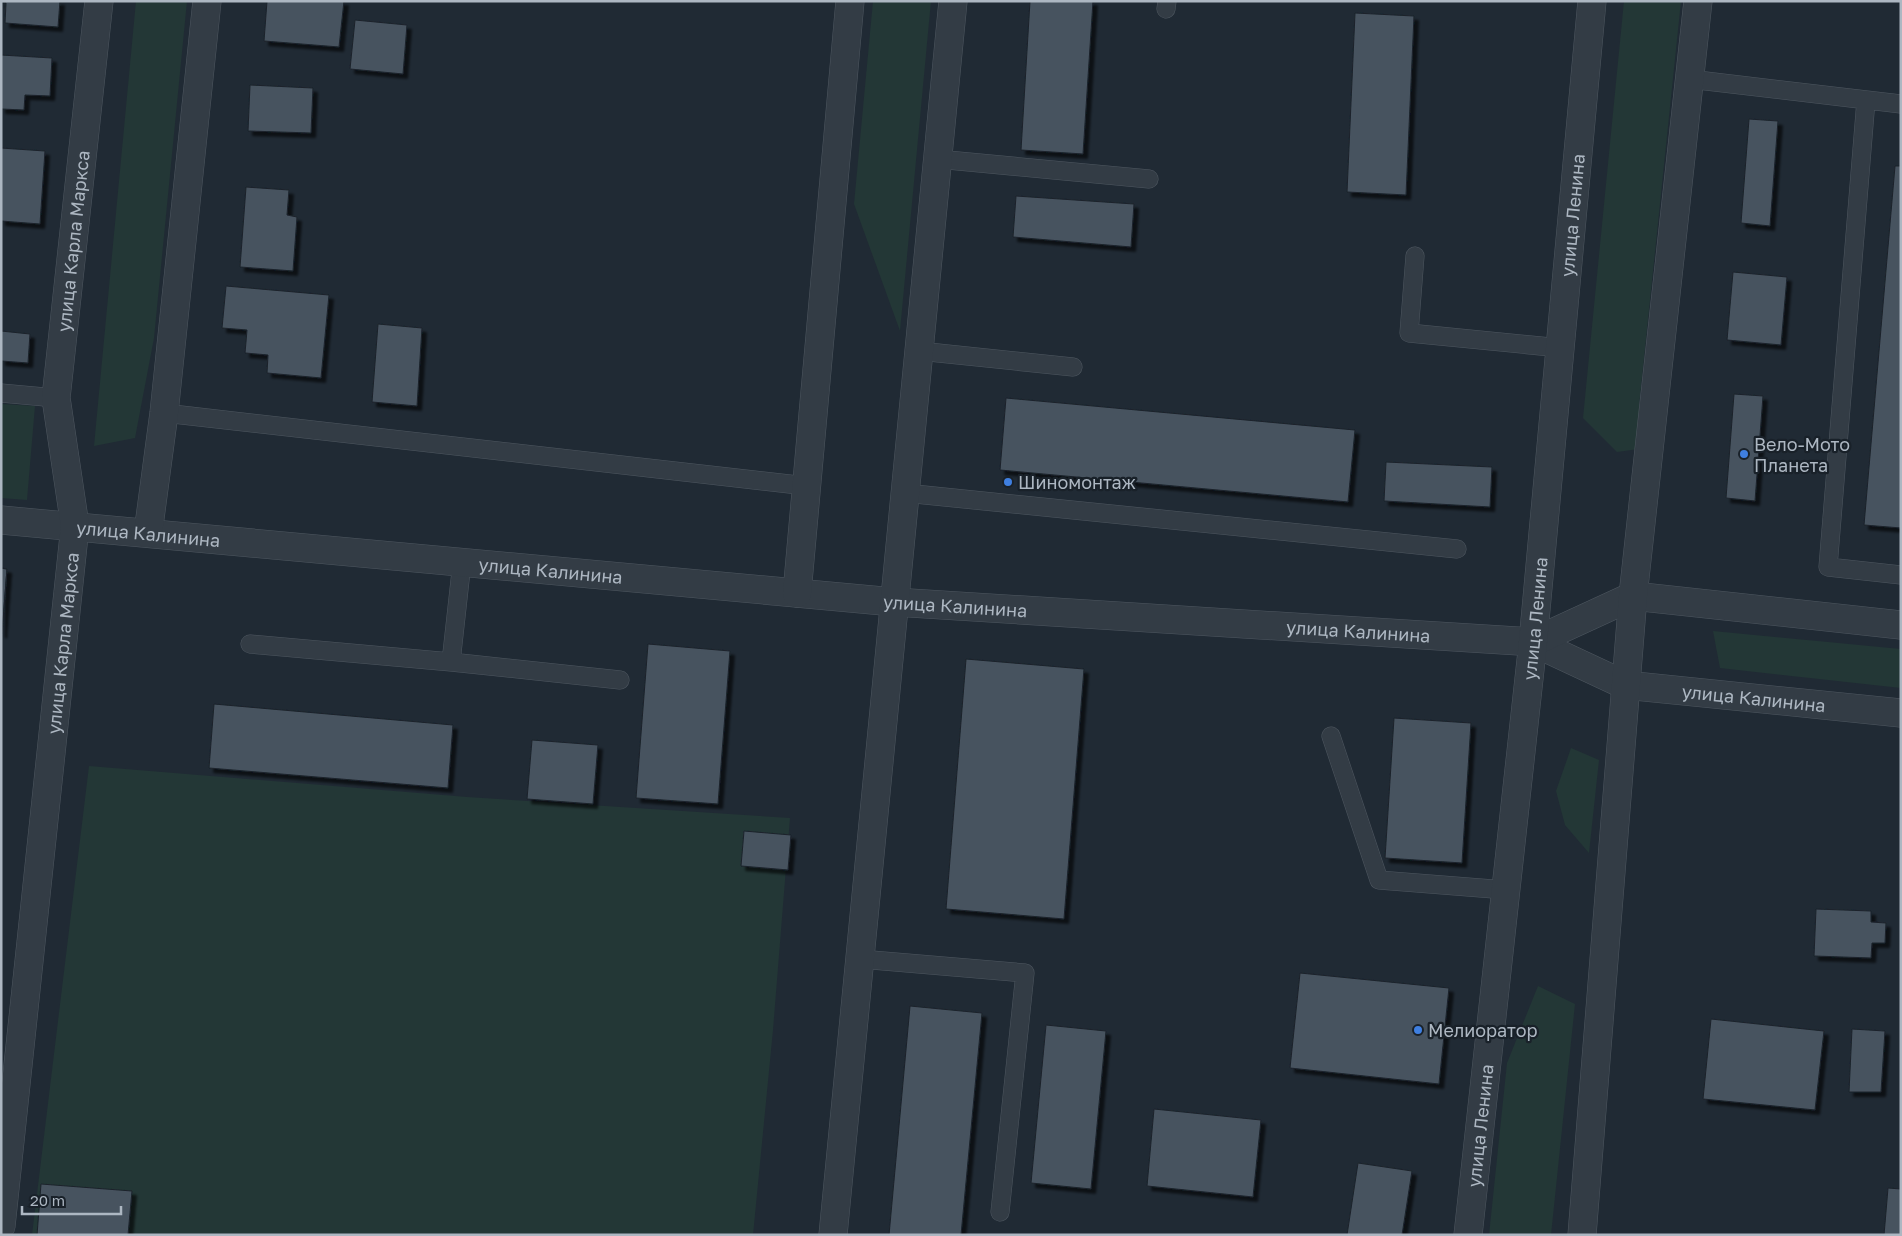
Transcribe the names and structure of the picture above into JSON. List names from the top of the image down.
{
  "streets": {
    "street": ["улица Ленина", "улица Карла Маркса", "улица Калинина"]
  },
  "crossings": [
    ["улица Ленина", "улица Калинина"],
    ["улица Карла Маркса", "улица Калинина"]
  ],
  "places": ["Вело-Мото Планета", "Шиномонтаж", "Мелиоратор"],
  "scale_bar": "20 m"
}
